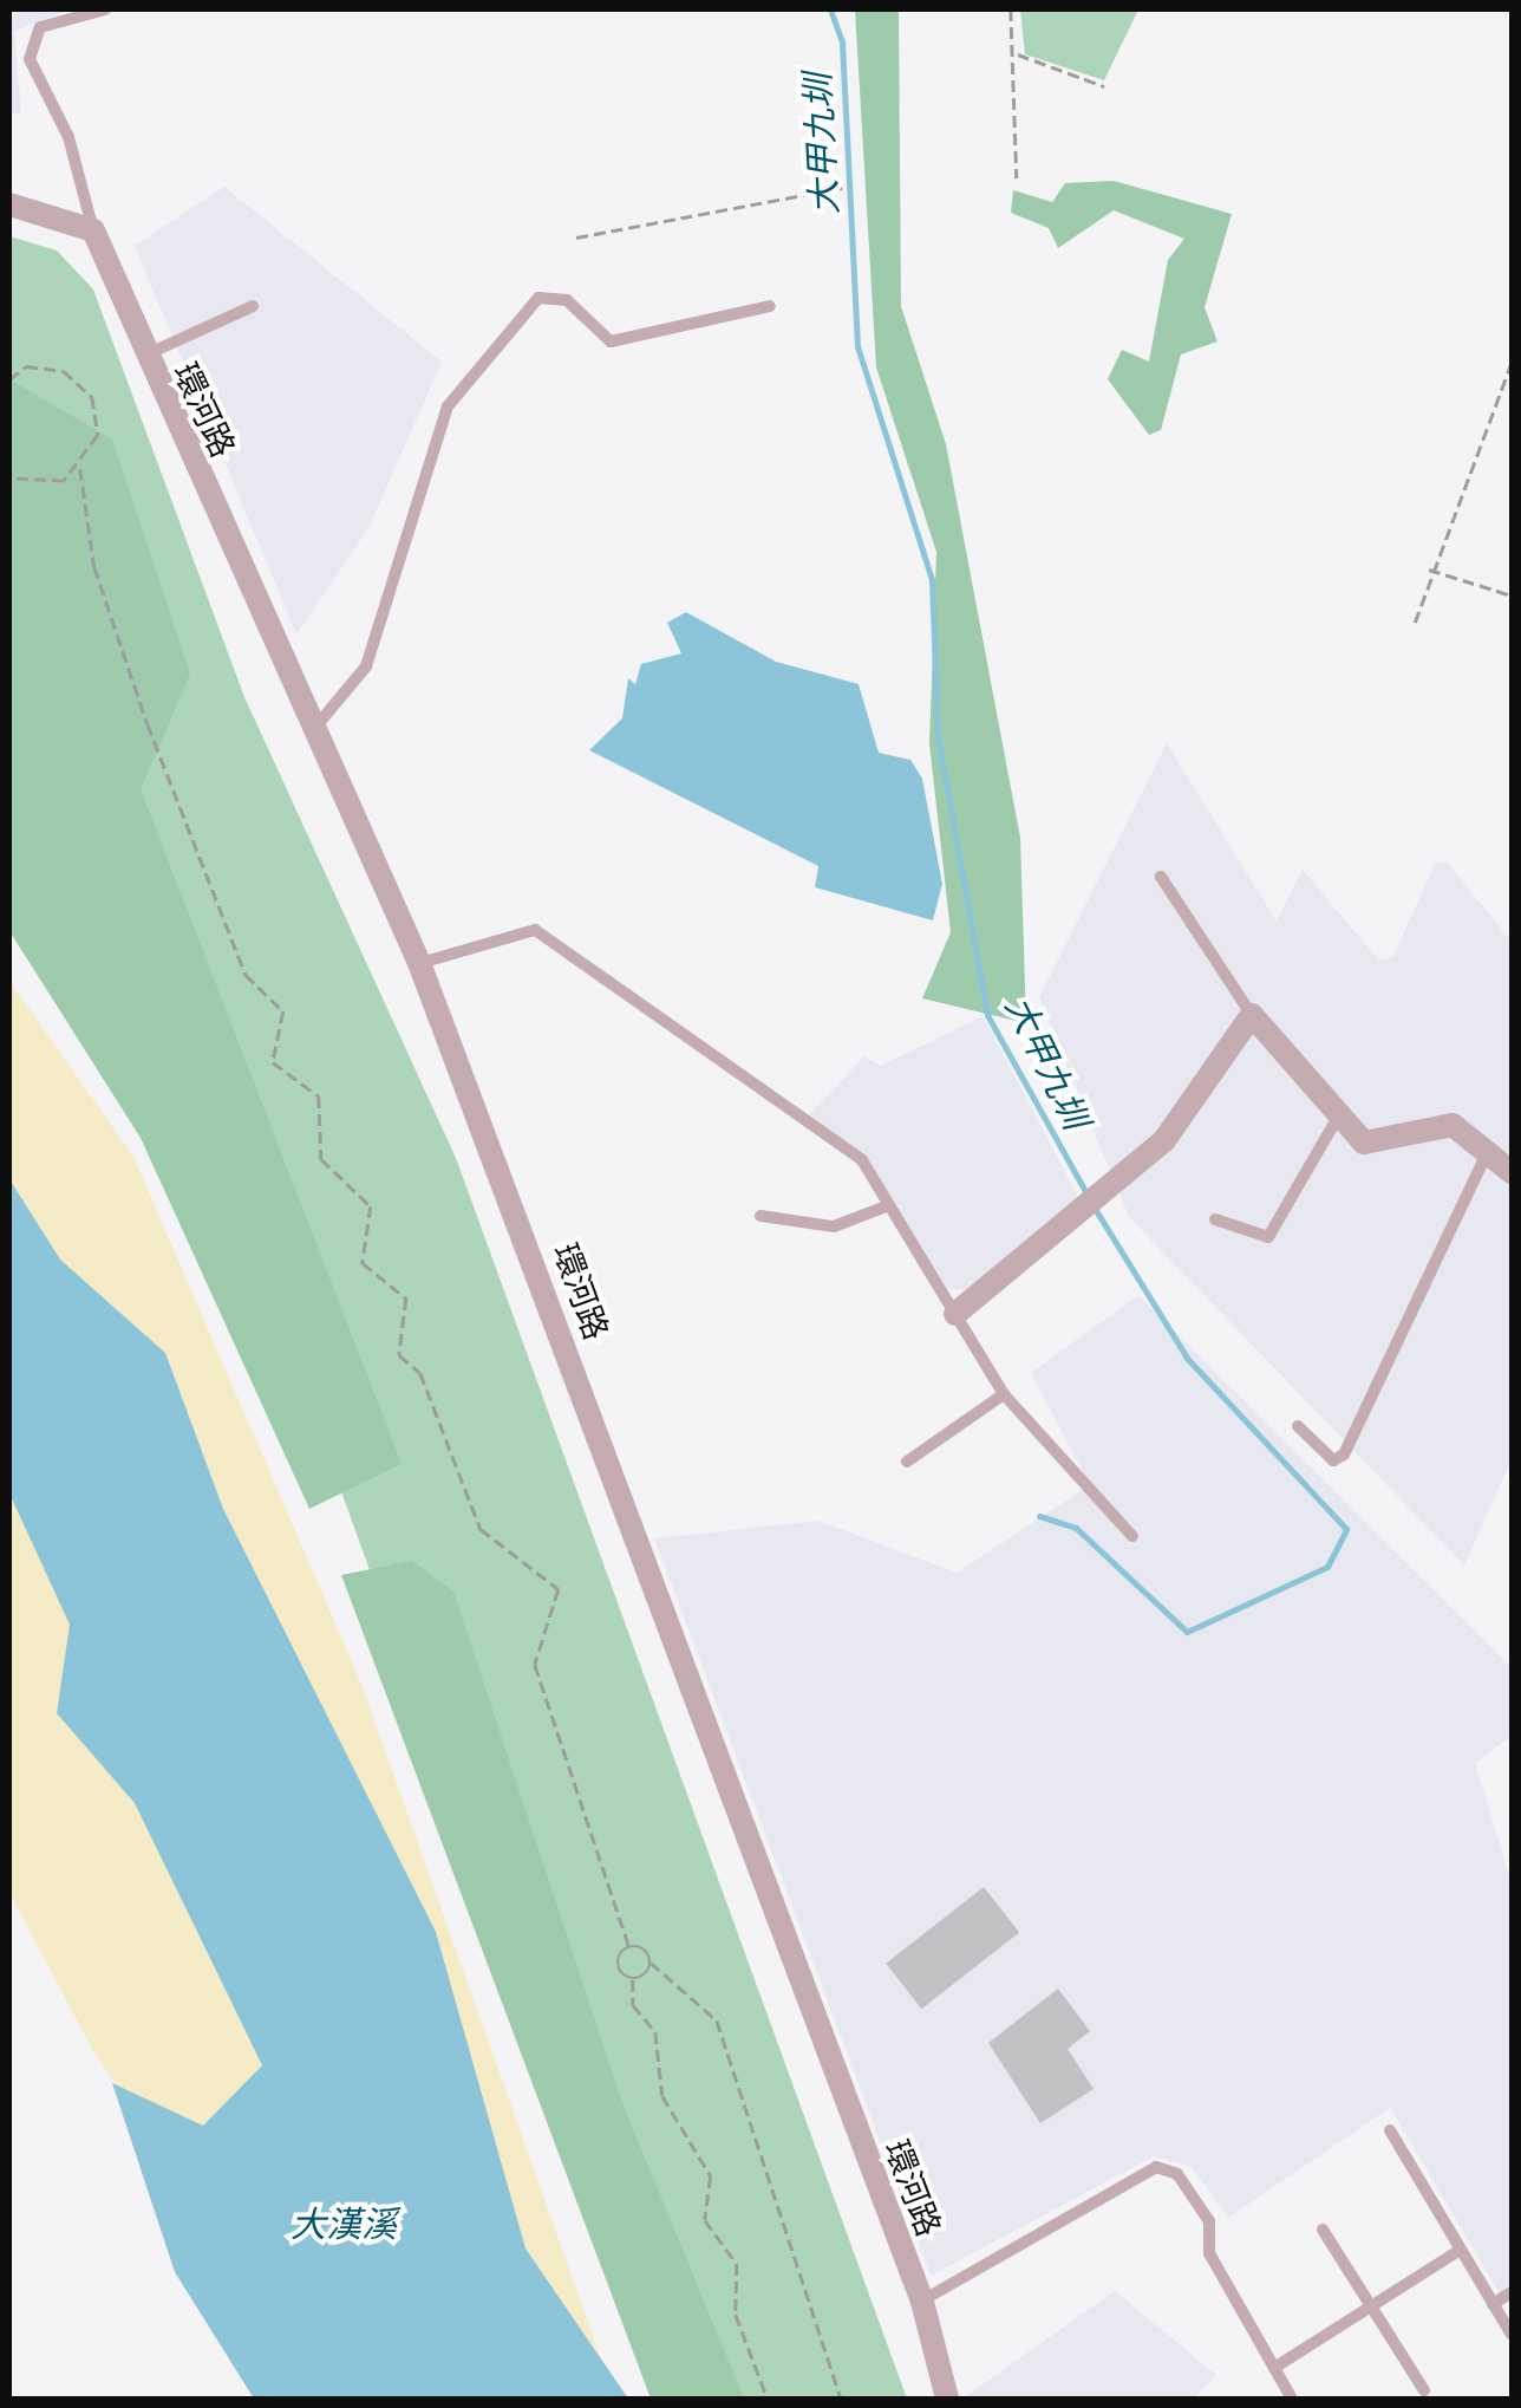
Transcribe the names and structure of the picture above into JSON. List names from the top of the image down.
{
  "streets": {
    "street": ["環河路"]
  },
  "water": ["大甲九圳", "大漢溪"]
}
